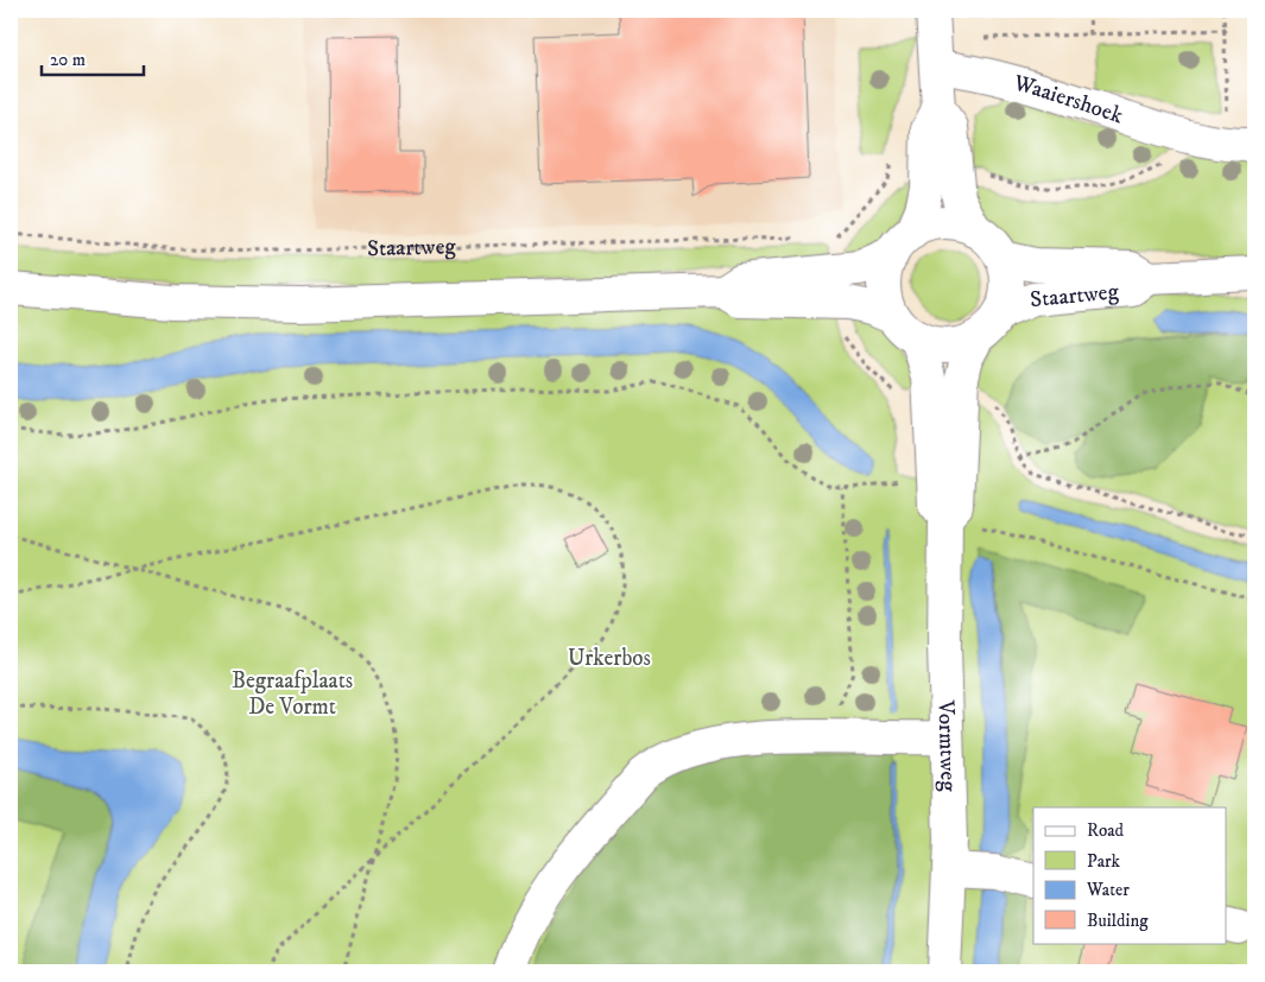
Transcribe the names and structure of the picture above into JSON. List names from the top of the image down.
{
  "streets": {
    "main road": ["Waaiershoek", "Staartweg", "Vormtweg"]
  },
  "crossings": [
    ["Staartweg", "Vormtweg"]
  ],
  "parks": ["Urkerbos", "Begraafplaats De Vormt"],
  "legend": [
    "Road",
    "Park",
    "Water",
    "Building"
  ],
  "scale_bar": "20 m"
}
